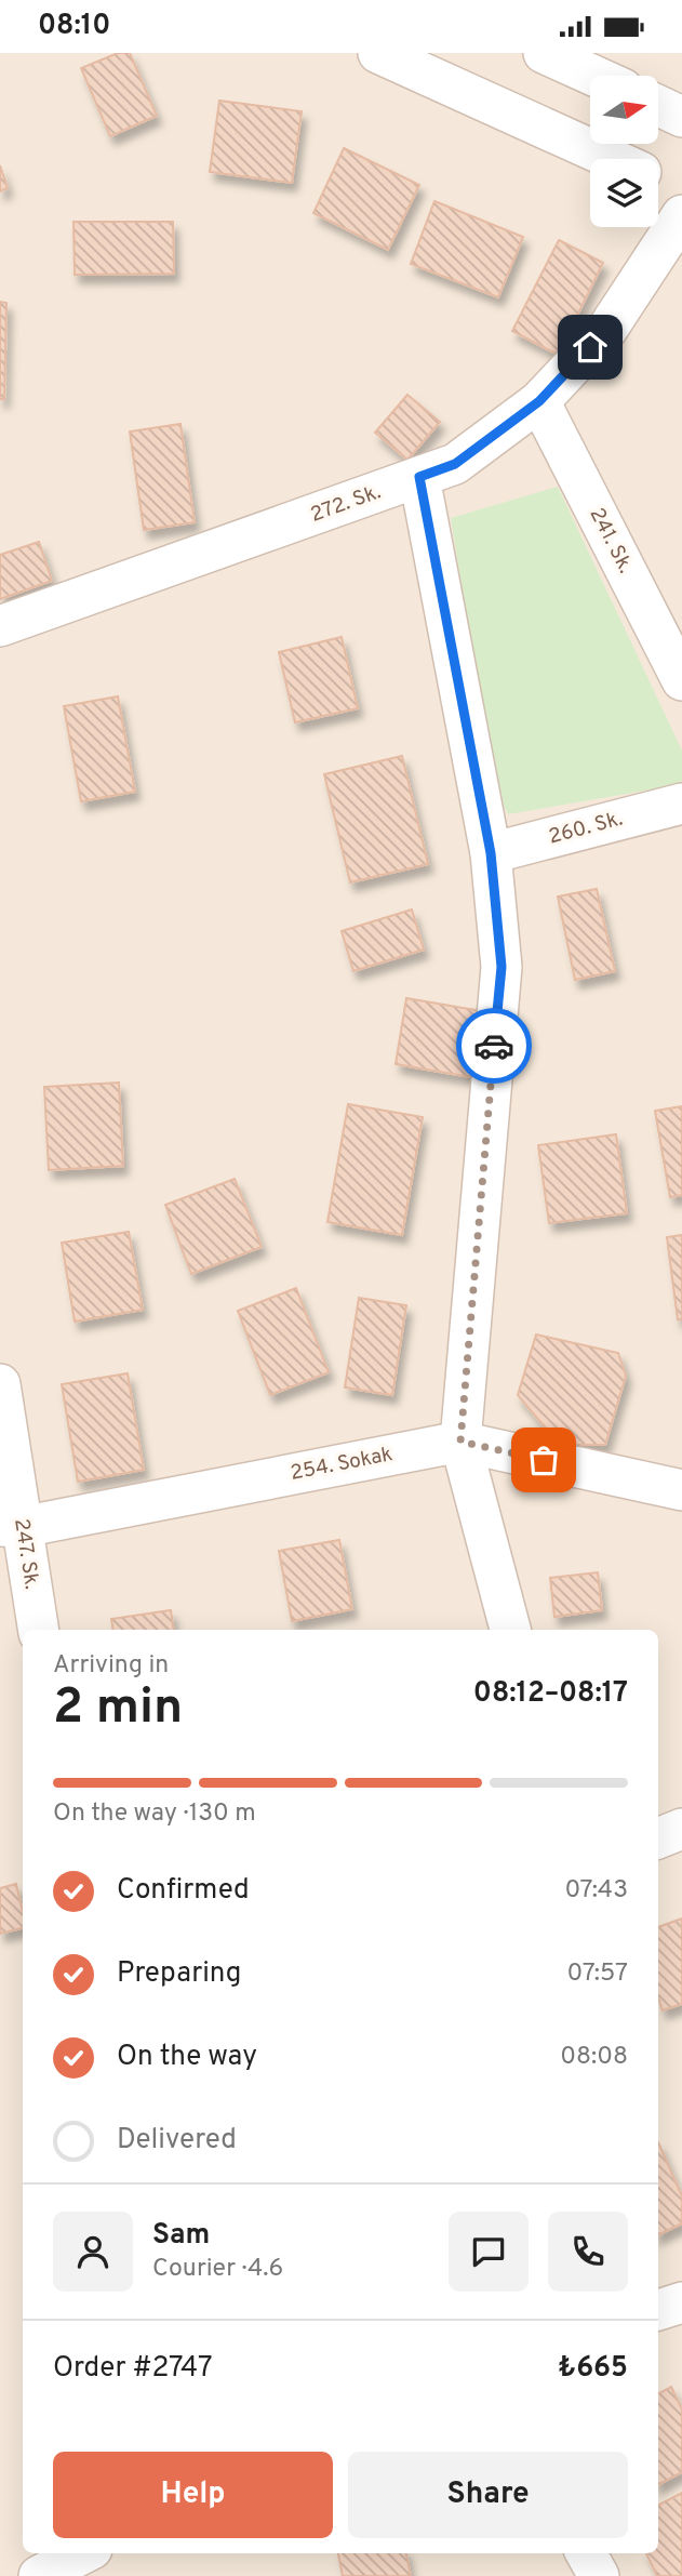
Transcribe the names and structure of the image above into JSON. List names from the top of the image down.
{
  "streets": {
    "street": [
      "272. Sk.",
      "241. Sk.",
      "260. Sk.",
      "254. Sokak",
      "247. Sk."
    ]
  },
  "crossings": [
    ["272. Sk.", "241. Sk."],
    ["254. Sokak", "247. Sk."]
  ],
  "north": "right",
  "page": {
    "status": "08:10",
    "heading": ["2 min", "Arriving in", "08:12–08:17"],
    "panel": [
      "Sam",
      "Courier · 4.6",
      "Order #2747",
      "₺665"
    ],
    "bar": "On the way · 130 m",
    "list": [
      ["Confirmed", "07:43"],
      ["Preparing", "07:57"],
      ["On the way", "08:08"],
      "Delivered"
    ],
    "buttons": ["Help", "Share"]
  }
}
